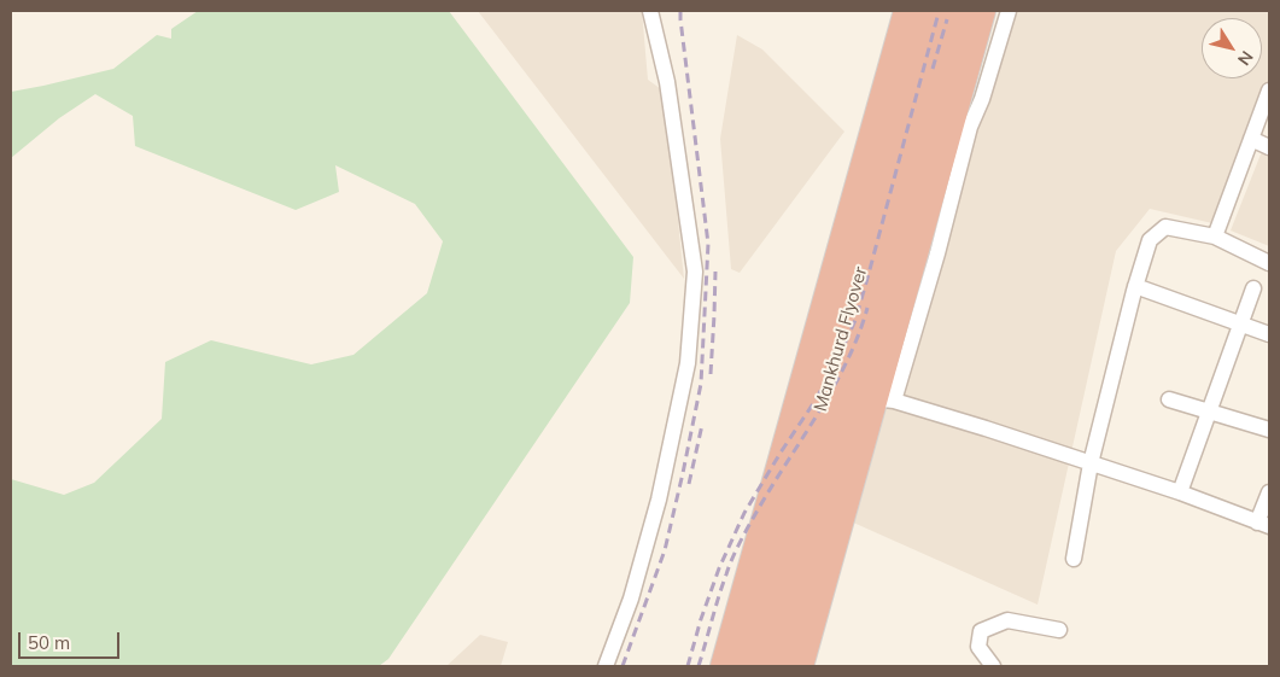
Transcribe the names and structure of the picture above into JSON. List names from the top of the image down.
{
  "streets": {
    "highway": ["Mankhurd Flyover"]
  },
  "scale_bar": "50 m",
  "north": "bottom right"
}
